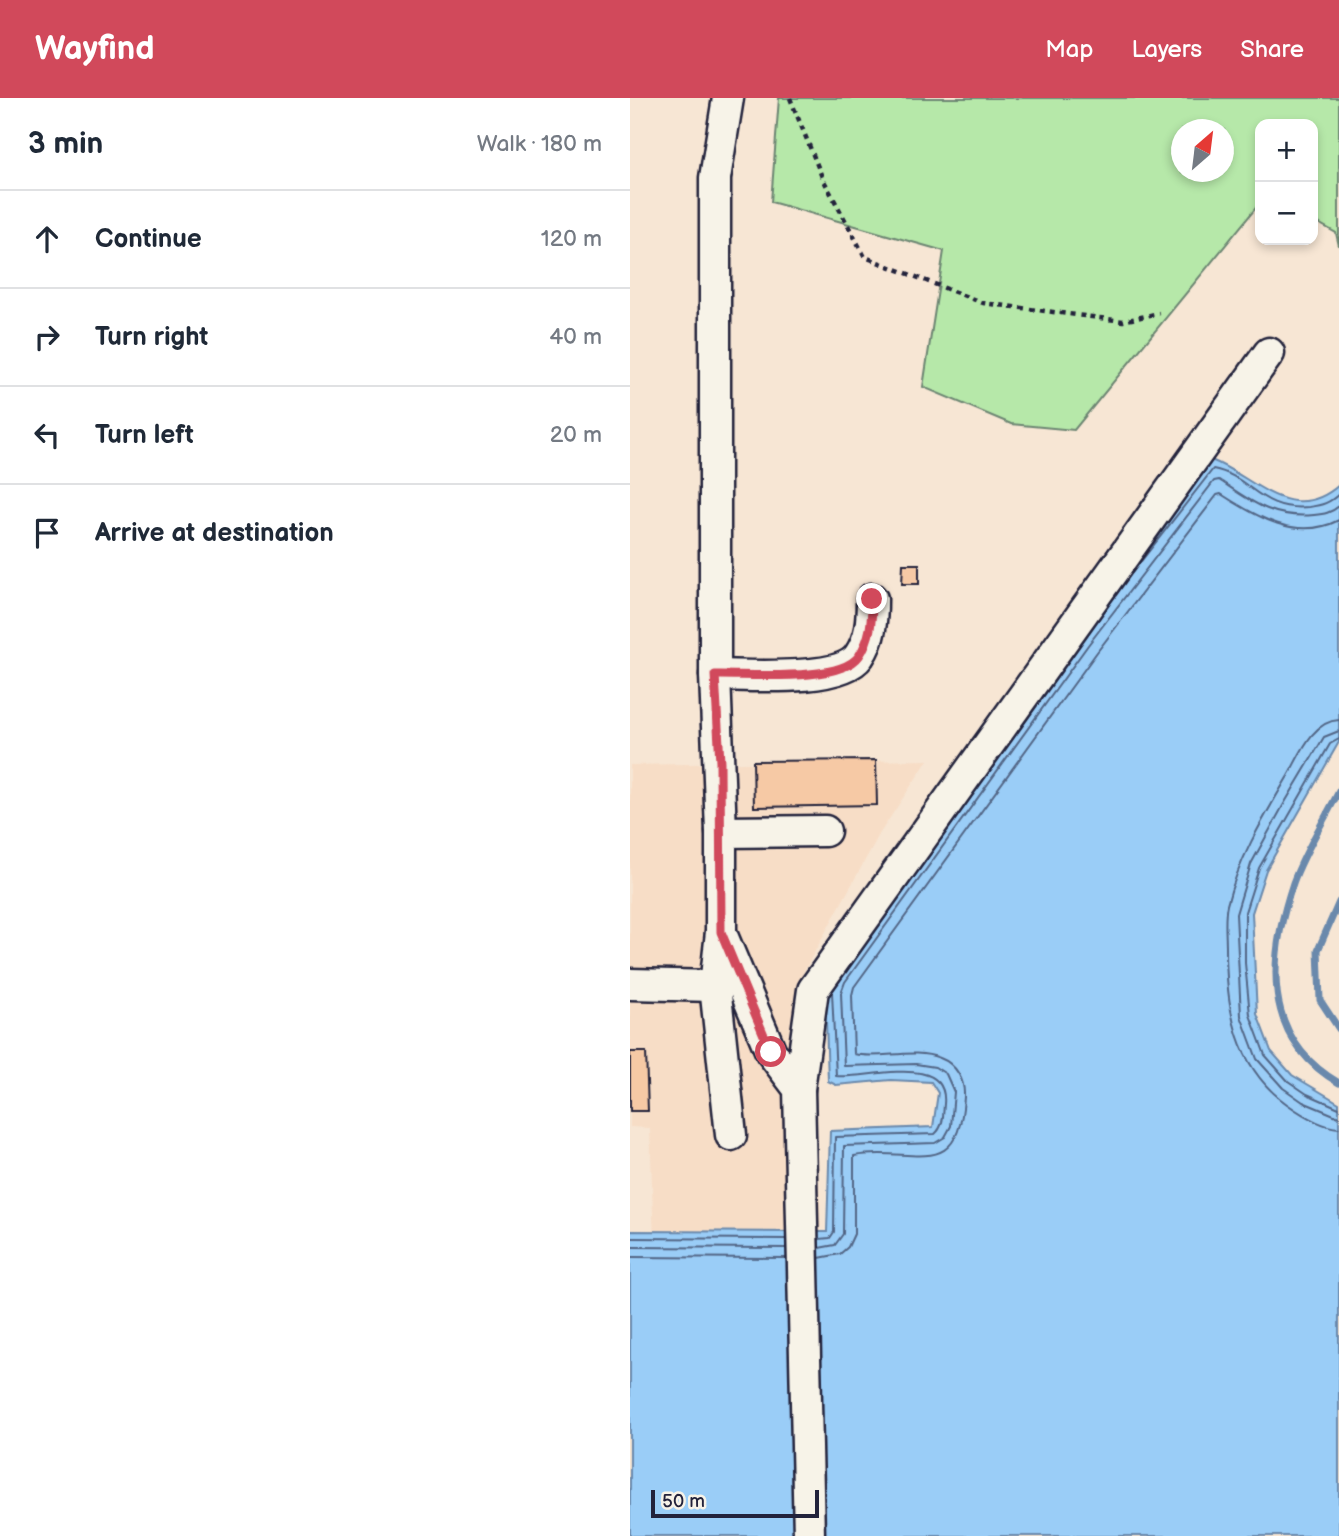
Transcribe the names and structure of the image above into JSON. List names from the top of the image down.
{
  "scale_bar": "50 m",
  "north": "top right",
  "page": {
    "header": "Wayfind",
    "nav": ["Map", "Layers", "Share"],
    "heading": ["3 min", "Walk · 180 m"],
    "map_buttons": ["+", "−"],
    "list": [
      ["Continue", "120 m"],
      ["Turn right", "40 m"],
      ["Turn left", "20 m"],
      "Arrive at destination"
    ],
    "scale": "50 m"
  }
}
